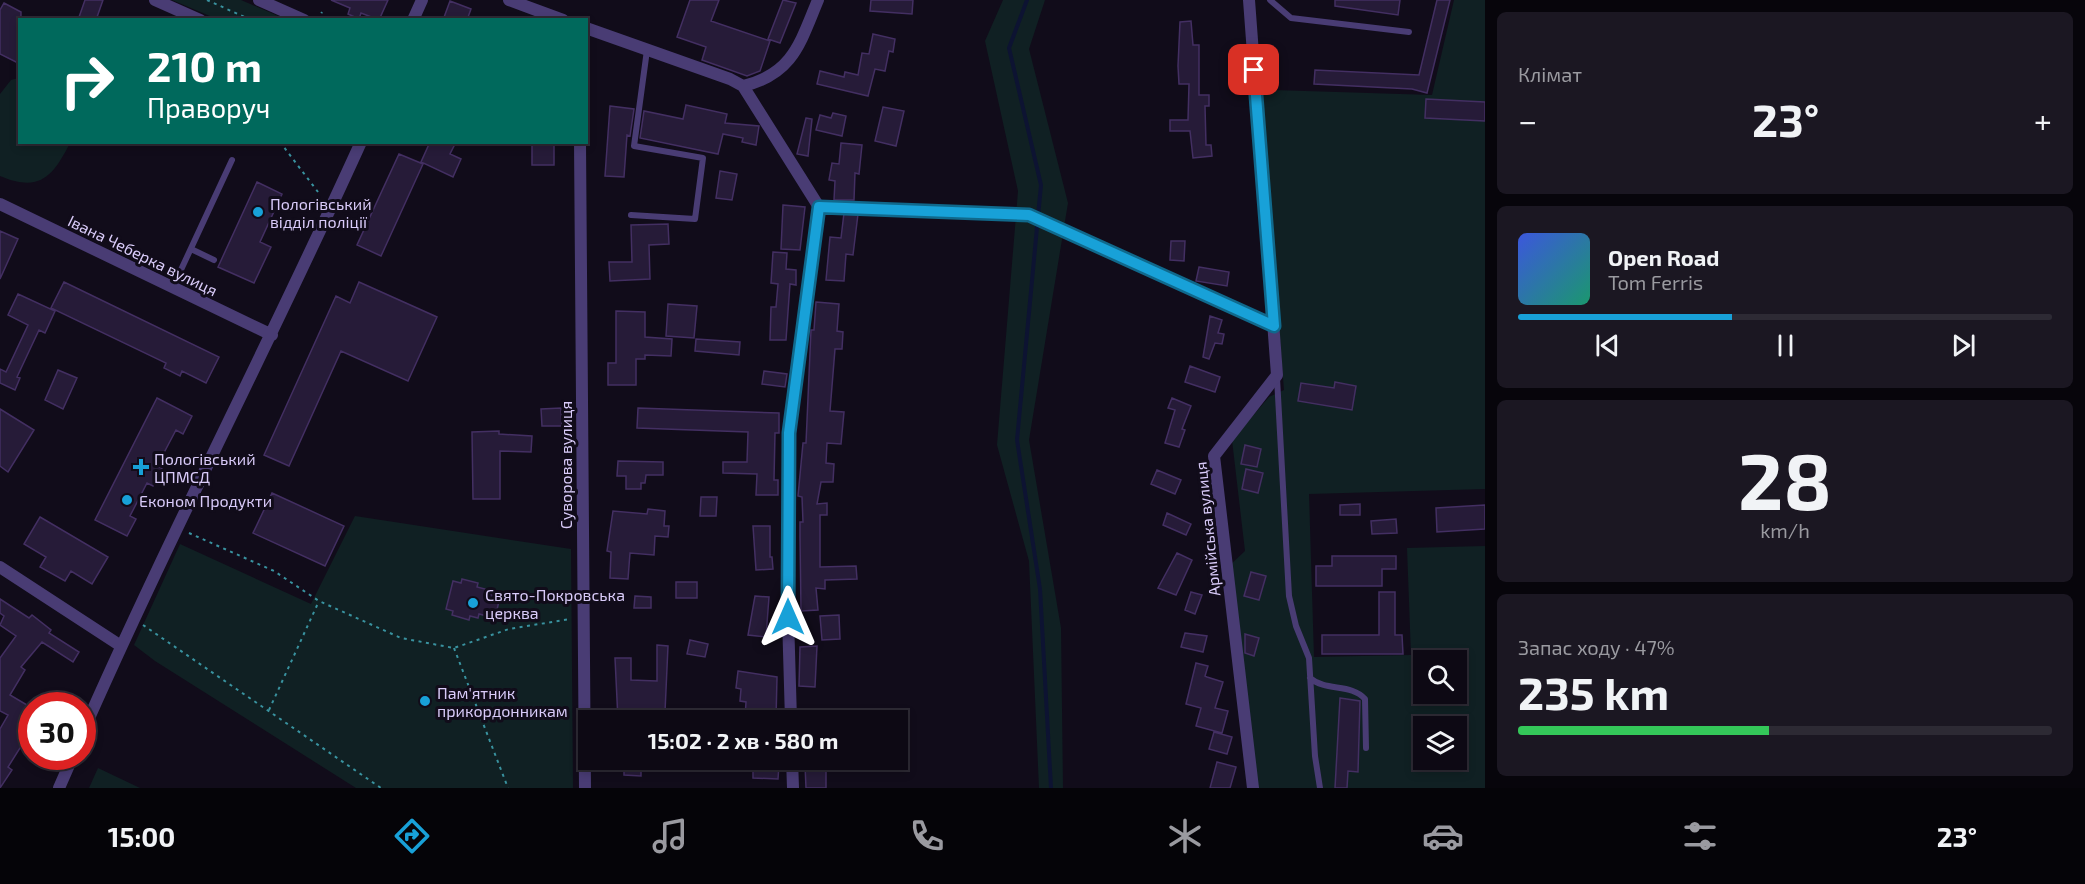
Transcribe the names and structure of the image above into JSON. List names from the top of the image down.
{
  "streets": {
    "street": ["Івана Чеберка вулиця", "Суворова вулиця", "Армійська вулиця"]
  },
  "places": {
    "other": [
      "Пологівський відділ поліції",
      "Економ Продукти",
      "Свято-Покровська церква",
      "Пам'ятник прикордонникам"
    ],
    "health": ["Пологівський ЦПМСД"]
  },
  "page": {
    "tile": [
      "Клімат",
      ["28", "km/h"],
      ["Запас ходу · 47%", "235 km"]
    ],
    "turn": ["210 m", "Праворуч"],
    "heat": ["−", "23°", "+"],
    "song": ["Open Road", "Tom Ferris"],
    "limit": "30",
    "trip": "15:02 · 2 хв · 580 m",
    "tabs": ["15:00", "23°"]
  }
}
